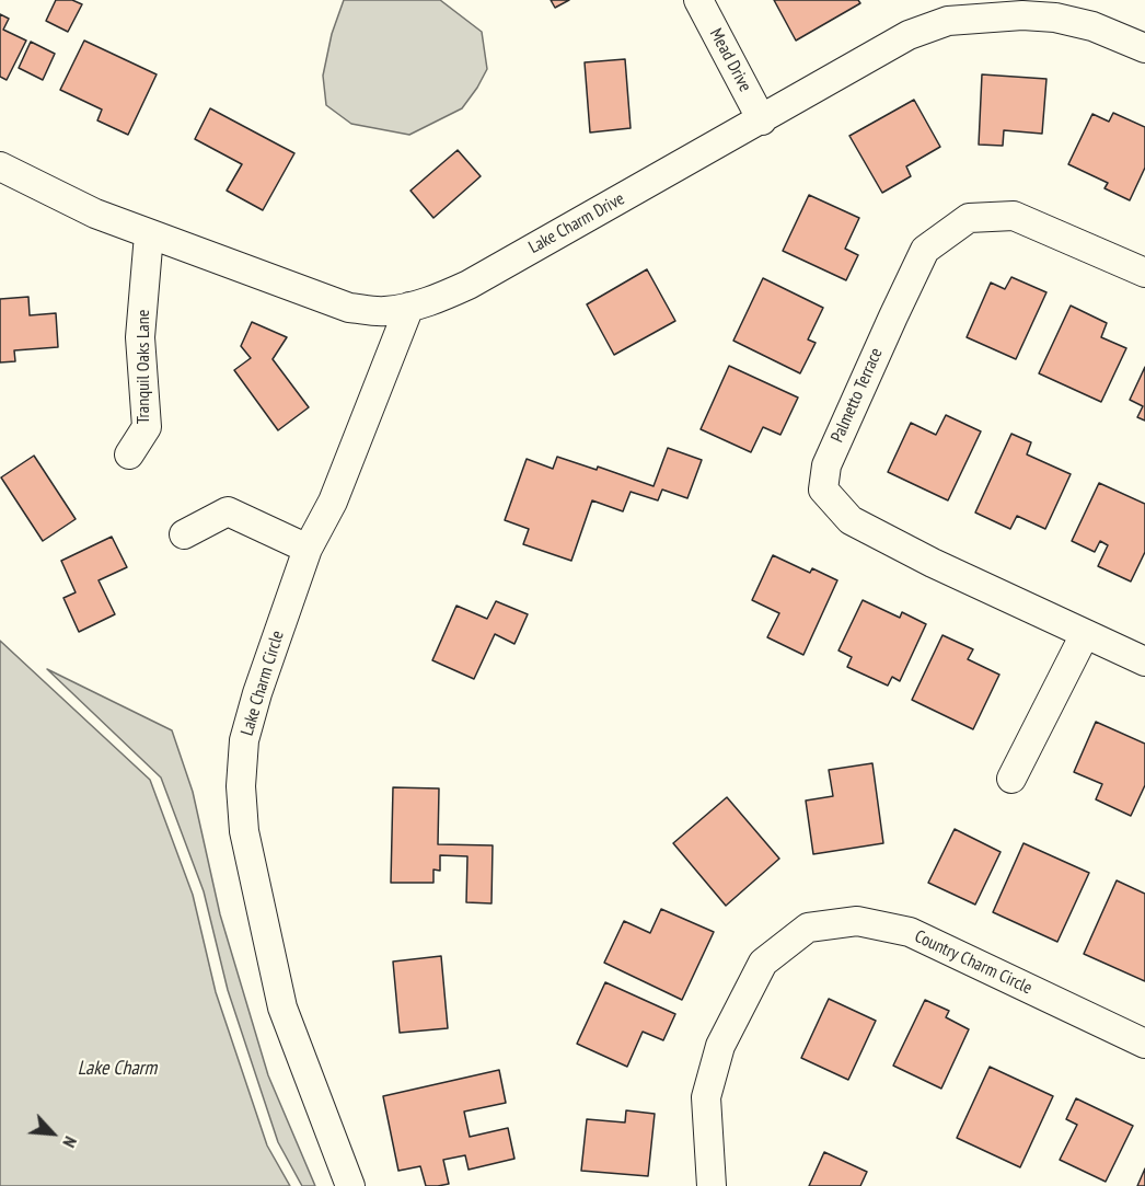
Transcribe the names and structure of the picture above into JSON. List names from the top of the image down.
{
  "streets": {
    "street": [
      "Mead Drive",
      "Lake Charm Drive",
      "Tranquil Oaks Lane",
      "Palmetto Terrace",
      "Lake Charm Circle",
      "Country Charm Circle"
    ]
  },
  "crossings": [
    ["Mead Drive", "Lake Charm Drive"],
    ["Lake Charm Drive", "Tranquil Oaks Lane"],
    ["Lake Charm Drive", "Lake Charm Circle"]
  ],
  "water": ["Lake Charm"],
  "north": "bottom right"
}
